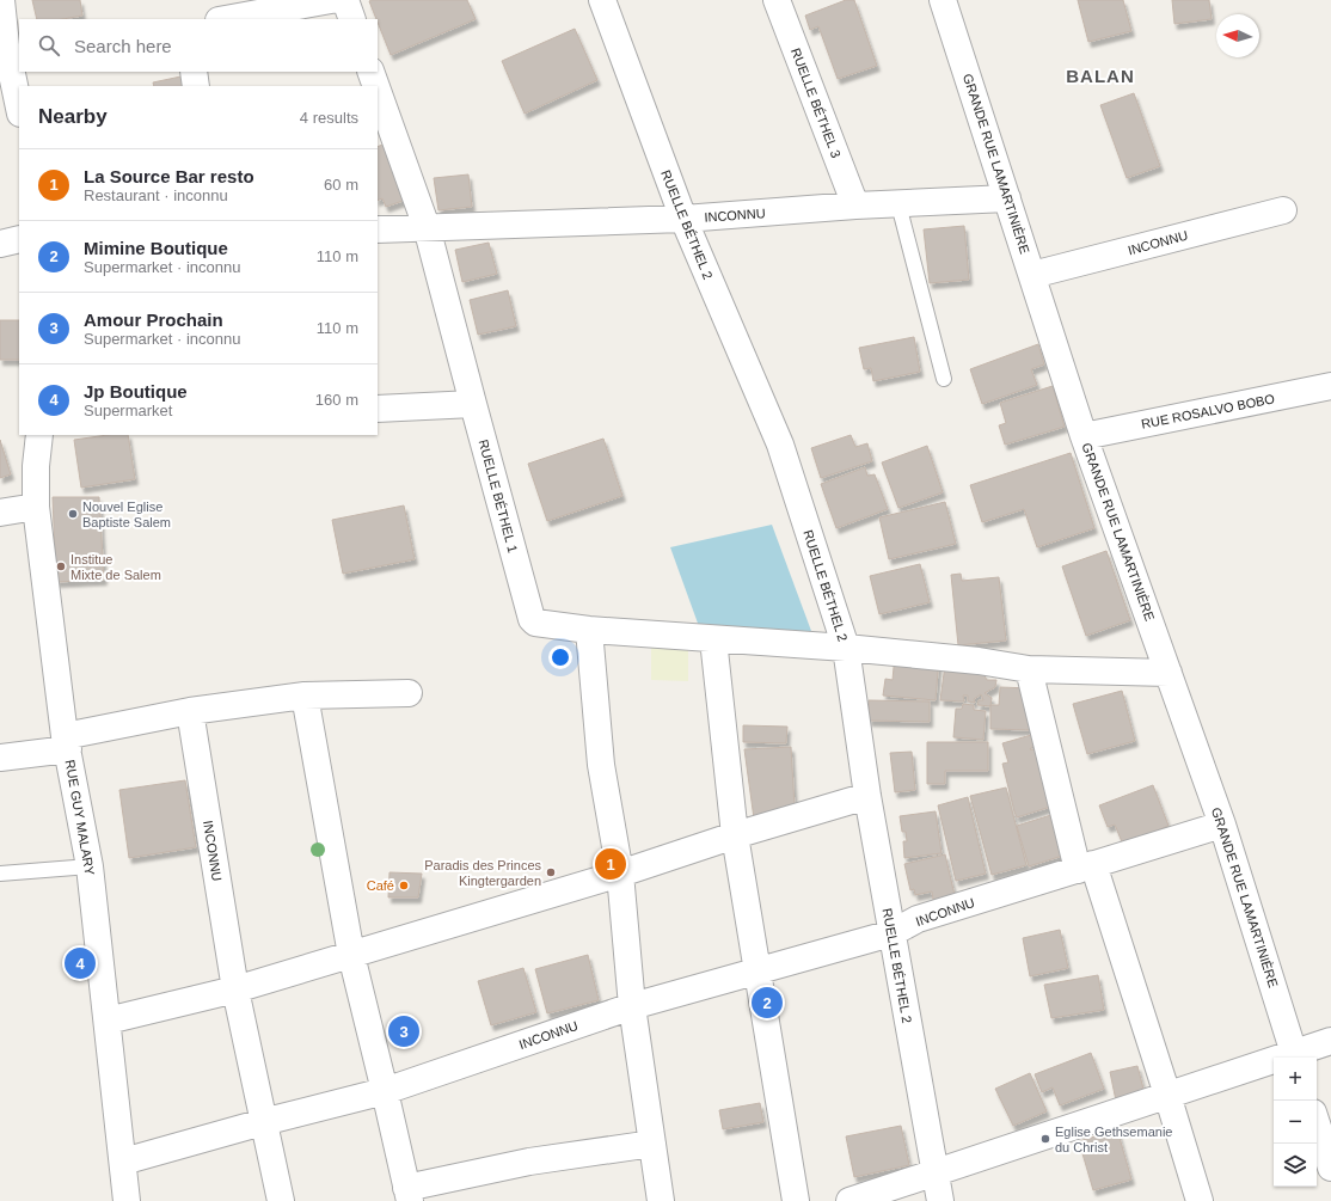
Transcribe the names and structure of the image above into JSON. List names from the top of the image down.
{
  "streets": {
    "street": [
      "RUELLE BÉTHEL 3",
      "GRANDE RUE LAMARTINIÈRE",
      "INCONNU",
      "RUELLE BÉTHEL 2",
      "RUE ROSALVO BOBO",
      "RUELLE BÉTHEL 1",
      "RUE GUY MALARY"
    ]
  },
  "crossings": [
    ["RUELLE BÉTHEL 3", "INCONNU"],
    ["GRANDE RUE LAMARTINIÈRE", "INCONNU"],
    ["GRANDE RUE LAMARTINIÈRE", "RUE ROSALVO BOBO"],
    ["INCONNU", "RUELLE BÉTHEL 2"],
    ["INCONNU", "RUELLE BÉTHEL 1"],
    ["INCONNU", "RUE GUY MALARY"],
    ["RUELLE BÉTHEL 2", "RUELLE BÉTHEL 1"]
  ],
  "districts": ["BALAN"],
  "places": [
    "Nouvel Eglise Baptiste Salem",
    "Institue Mixte de Salem",
    "Paradis des Princes Kingtergarden",
    "Café",
    "Eglise Gethsemanie du Christ"
  ],
  "north": "left",
  "page": {
    "search": "Search here",
    "heading": ["Nearby", "4 results"],
    "list": [
      {
        "mark": "1",
        "name": "La Source Bar resto",
        "note": "Restaurant · inconnu",
        "value": "60 m"
      },
      {
        "mark": "2",
        "name": "Mimine Boutique",
        "note": "Supermarket · inconnu",
        "value": "110 m"
      },
      {
        "mark": "3",
        "name": "Amour Prochain",
        "note": "Supermarket · inconnu",
        "value": "110 m"
      },
      {
        "mark": "4",
        "name": "Jp Boutique",
        "note": "Supermarket",
        "value": "160 m"
      }
    ],
    "pins": [
      "1",
      "4",
      "2",
      "3"
    ],
    "map_buttons": ["+", "−"]
  }
}
